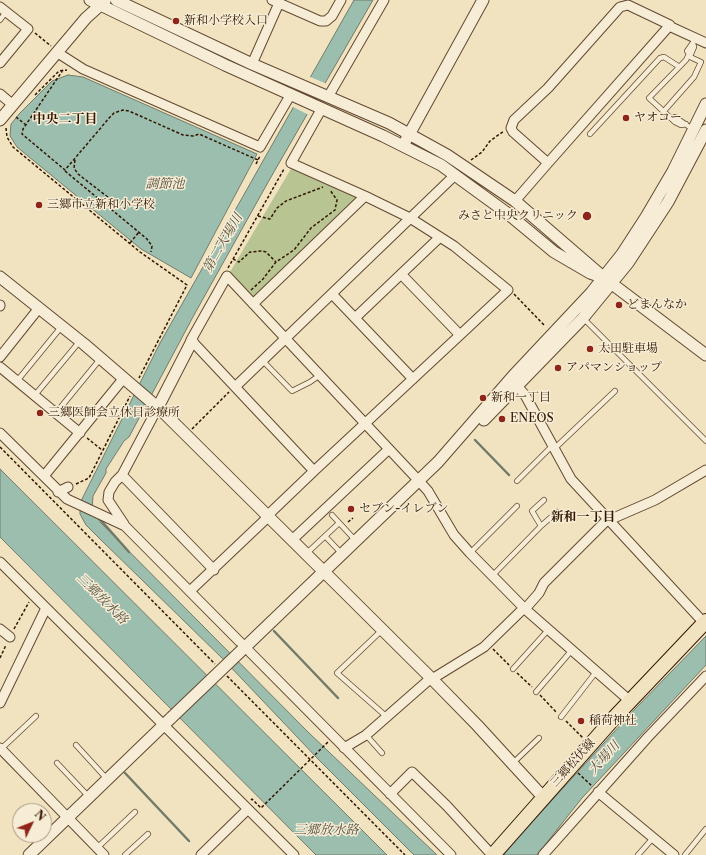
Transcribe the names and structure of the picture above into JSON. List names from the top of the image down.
{
  "streets": {
    "main road": ["三郷松伏線"]
  },
  "districts": ["中央二丁目", "新和一丁目"],
  "water": [
    "調節池",
    "第二大場川",
    "三郷放水路",
    "大場川"
  ],
  "places": [
    "新和小学校入口",
    "ヤオコー",
    "三郷市立新和小学校",
    "みさと中央クリニック",
    "どまんなか",
    "太田駐車場",
    "アパマンショップ",
    "新和一丁目",
    "三郷医師会立休日診療所",
    "ENEOS",
    "セブン-イレブン",
    "稲荷神社"
  ],
  "north": "top right"
}
